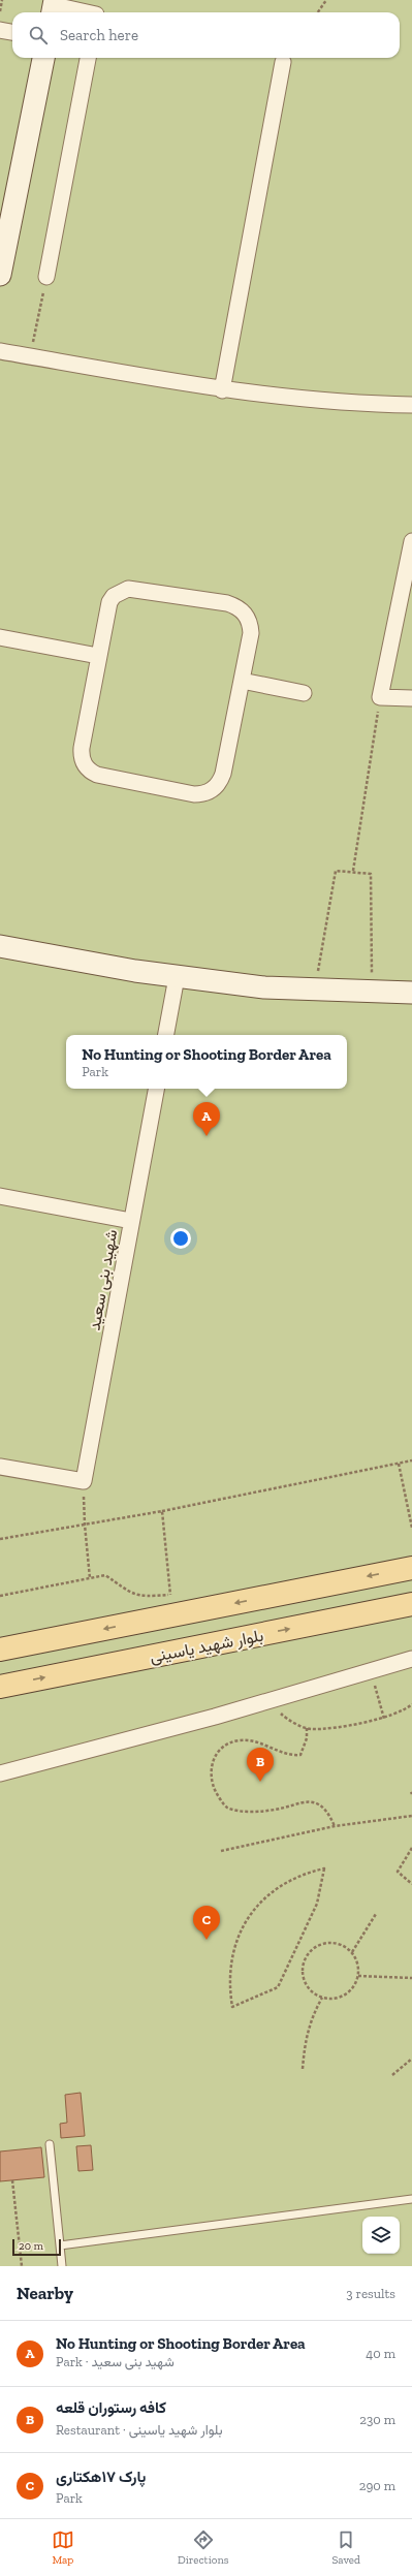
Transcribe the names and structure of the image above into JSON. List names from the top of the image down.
{
  "streets": {
    "main road": ["بلوار شهید یاسینی"],
    "street": ["شهید بنی سعید"]
  },
  "scale_bar": "20 m",
  "page": {
    "search": "Search here",
    "popup": ["No Hunting or Shooting Border Area", "Park"],
    "pins": ["A", "B", "C"],
    "scale": "20 m",
    "heading": ["Nearby", "3 results"],
    "list": [
      {
        "mark": "A",
        "name": "No Hunting or Shooting Border Area",
        "note": "Park · شهید بنی سعید",
        "value": "40 m"
      },
      {
        "mark": "B",
        "name": "کافه رستوران قلعه",
        "note": "Restaurant · بلوار شهید یاسینی",
        "value": "230 m"
      },
      {
        "mark": "C",
        "name": "پارک ۱۷هکتاری",
        "note": "Park",
        "value": "290 m"
      }
    ],
    "nav": ["Map", "Directions", "Saved"]
  }
}
